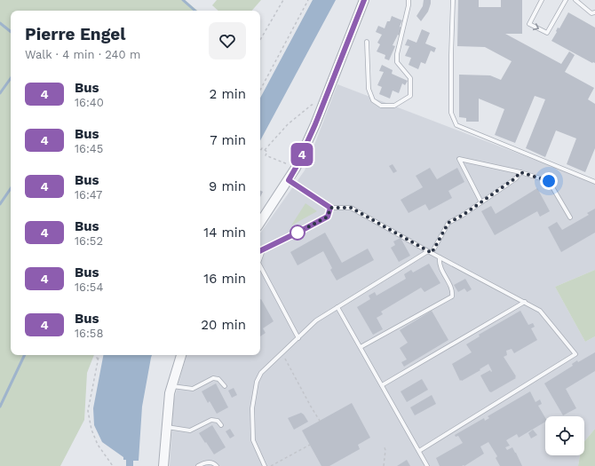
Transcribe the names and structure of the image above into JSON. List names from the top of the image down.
{
  "lines": ["bus line 4"],
  "page": {
    "on_map": "4",
    "heading": ["Pierre Engel", "Walk · 4 min · 240 m"],
    "list": [
      {
        "mark": "4",
        "name": "Bus",
        "note": "16:40",
        "value": "2 min"
      },
      {
        "mark": "4",
        "name": "Bus",
        "note": "16:45",
        "value": "7 min"
      },
      {
        "mark": "4",
        "name": "Bus",
        "note": "16:47",
        "value": "9 min"
      },
      {
        "mark": "4",
        "name": "Bus",
        "note": "16:52",
        "value": "14 min"
      },
      {
        "mark": "4",
        "name": "Bus",
        "note": "16:54",
        "value": "16 min"
      },
      {
        "mark": "4",
        "name": "Bus",
        "note": "16:58",
        "value": "20 min"
      }
    ]
  }
}
